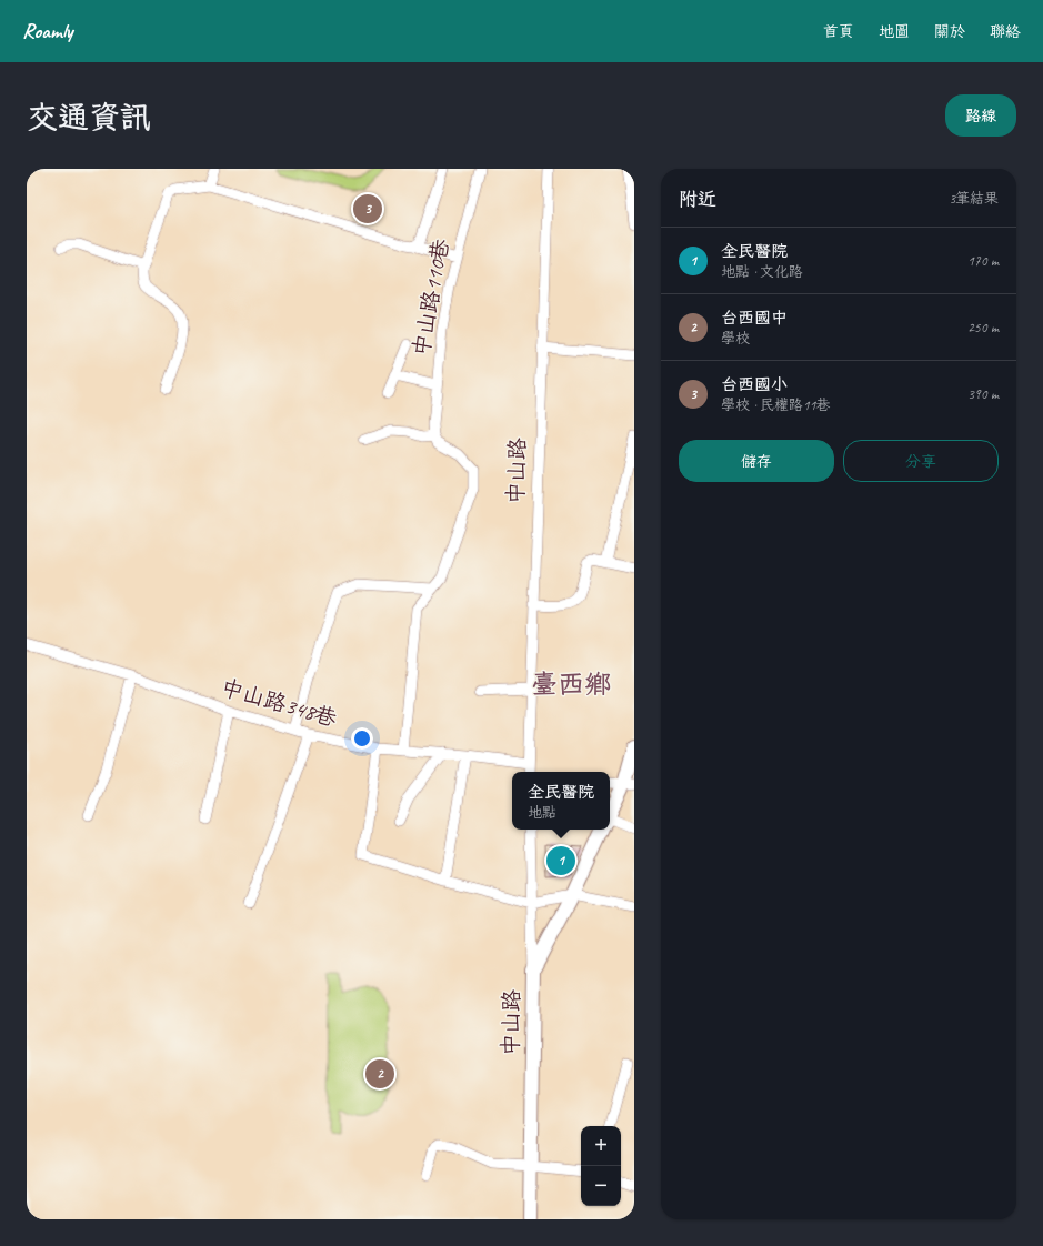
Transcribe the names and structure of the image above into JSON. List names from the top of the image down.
{
  "streets": {
    "main road": ["中山路"],
    "street": ["中山路110巷", "中山路348巷"]
  },
  "crossings": [
    ["中山路", "中山路348巷"]
  ],
  "districts": ["臺西鄉"],
  "page": {
    "header": "Roamly",
    "nav": [
      "首頁",
      "地圖",
      "關於",
      "聯絡"
    ],
    "buttons": [
      "路線",
      ["儲存", "分享"]
    ],
    "title": "交通資訊",
    "heading": ["附近", "3筆結果"],
    "pins": ["3", "1", "2"],
    "list": [
      {
        "mark": "1",
        "name": "全民醫院",
        "note": "地點 · 文化路",
        "value": "170 m"
      },
      {
        "mark": "2",
        "name": "台西國中",
        "note": "學校",
        "value": "250 m"
      },
      {
        "mark": "3",
        "name": "台西國小",
        "note": "學校 · 民權路11巷",
        "value": "390 m"
      }
    ],
    "popup": ["全民醫院", "地點"],
    "map_buttons": ["+", "−"]
  }
}
